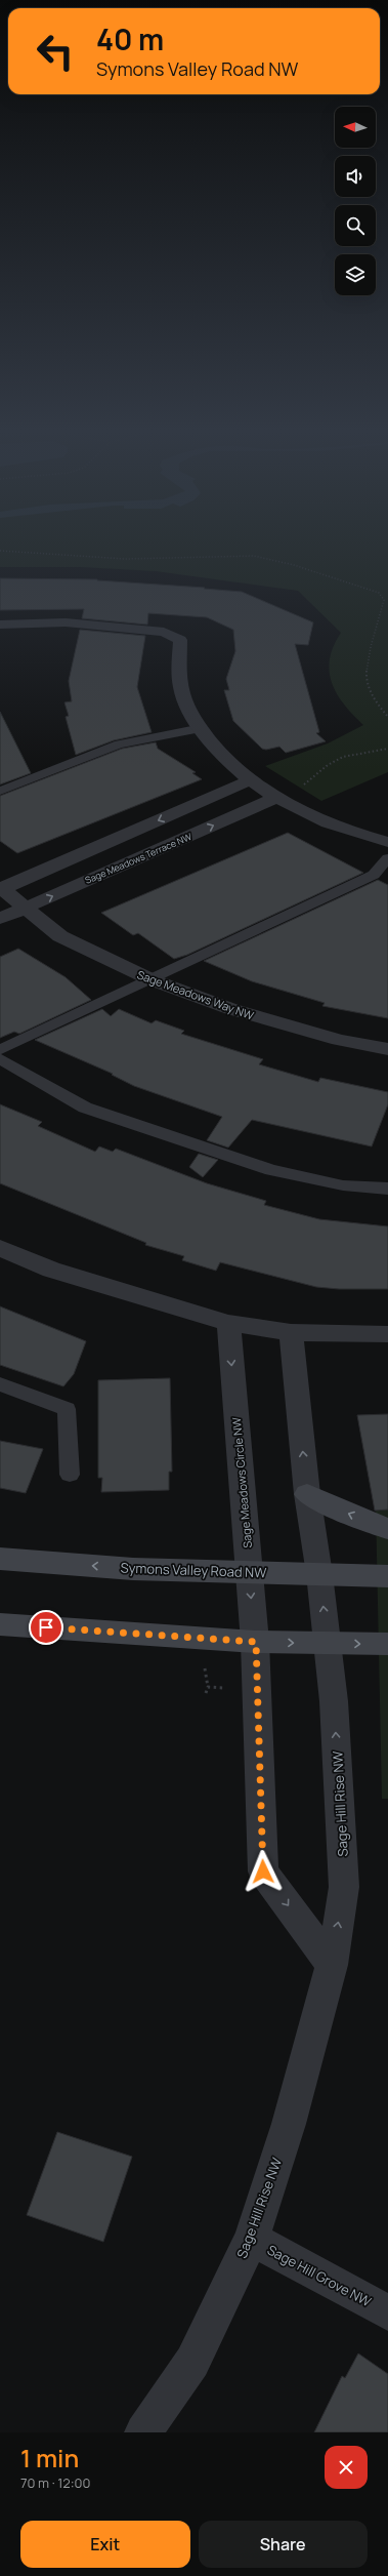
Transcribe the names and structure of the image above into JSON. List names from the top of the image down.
{
  "streets": {
    "main road": ["Symons Valley Road NW"],
    "street": [
      "Sage Meadows Terrace NW",
      "Sage Meadows Way NW",
      "Sage Meadows Circle NW",
      "Sage Hill Rise NW",
      "Sage Hill Grove NW"
    ]
  },
  "crossings": [
    ["Sage Meadows Terrace NW", "Sage Meadows Way NW"],
    ["Sage Meadows Circle NW", "Symons Valley Road NW"],
    ["Sage Hill Rise NW", "Sage Hill Grove NW"]
  ],
  "north": "left",
  "page": {
    "turn": ["40 m", "Symons Valley Road NW"],
    "heading": ["1 min", "70 m · 12:00"],
    "buttons": ["Exit", "Share"]
  }
}
